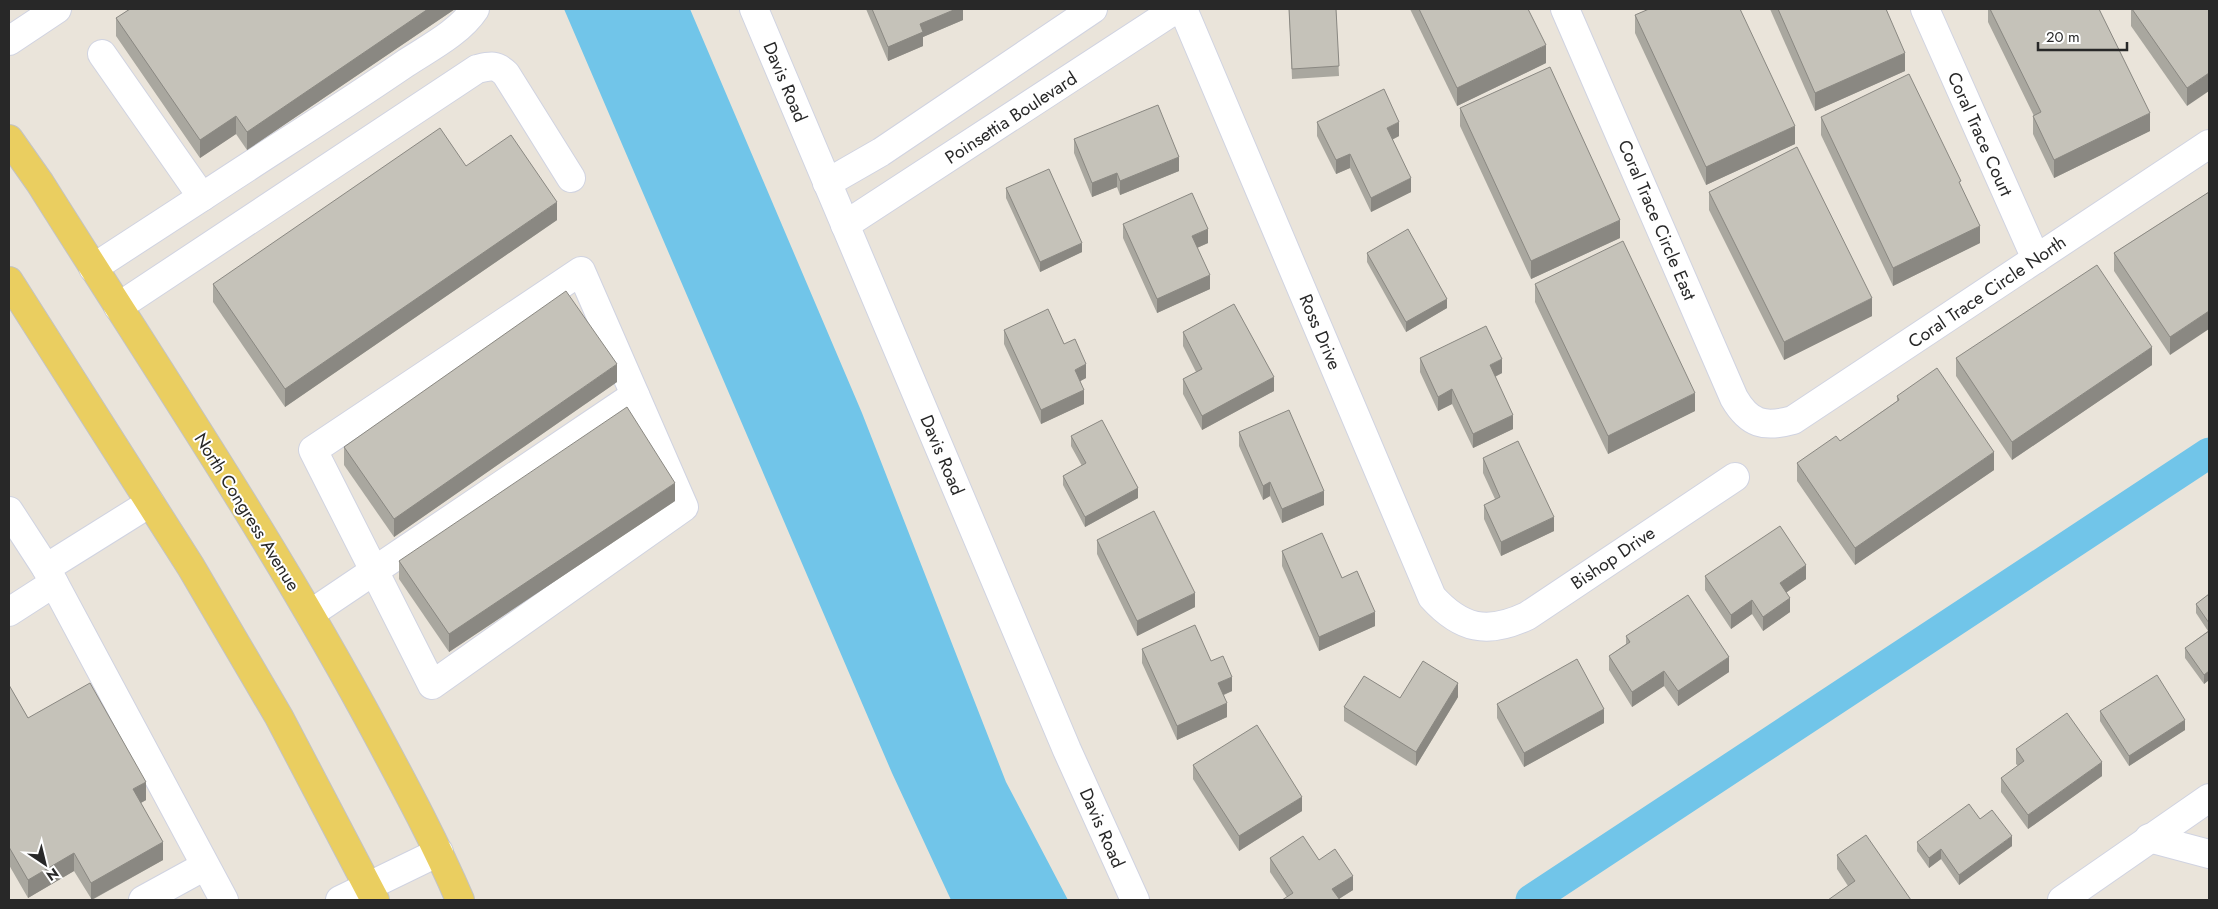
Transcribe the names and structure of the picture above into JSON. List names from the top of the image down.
{
  "streets": {
    "main road": ["North Congress Avenue"],
    "street": [
      "Davis Road",
      "Poinsettia Boulevard",
      "Coral Trace Court",
      "Coral Trace Circle East",
      "Coral Trace Circle North",
      "Ross Drive",
      "Bishop Drive"
    ]
  },
  "crossings": [
    ["Davis Road", "Poinsettia Boulevard"],
    ["Coral Trace Court", "Coral Trace Circle North"],
    ["Coral Trace Circle East", "Coral Trace Circle North"],
    ["Ross Drive", "Bishop Drive"]
  ],
  "scale_bar": "20 m",
  "north": "bottom right"
}
